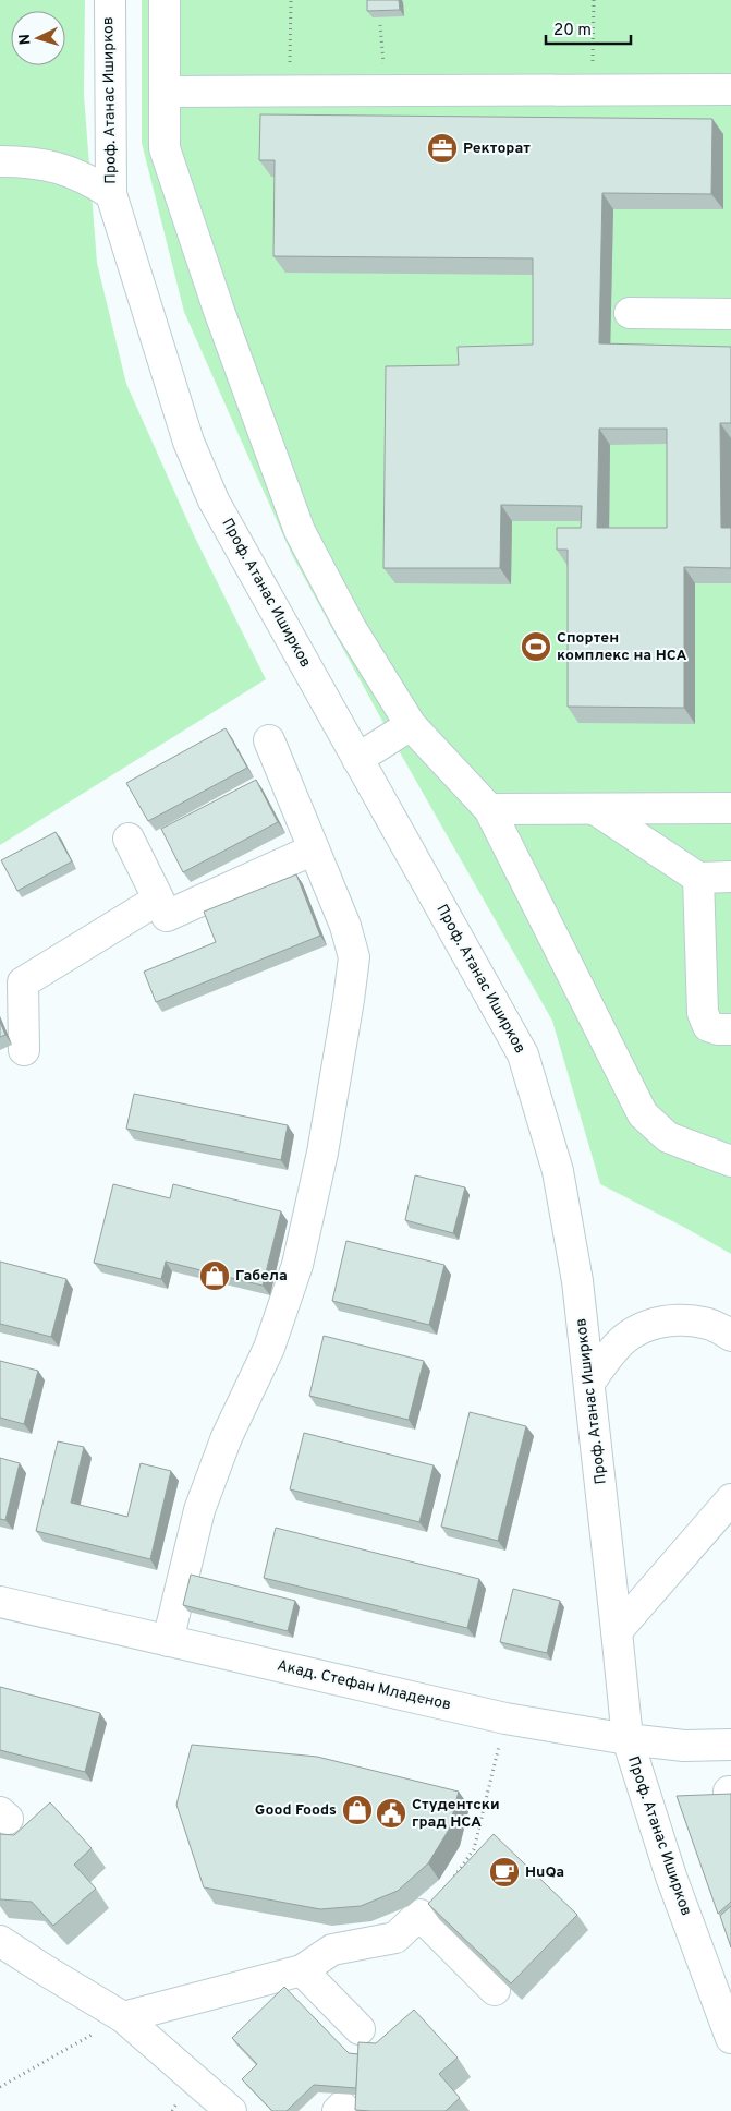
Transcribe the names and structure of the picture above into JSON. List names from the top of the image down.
{
  "streets": {
    "street": ["Проф. Атанас Иширков", "Акад. Стефан Младенов"]
  },
  "crossings": [
    ["Проф. Атанас Иширков", "Акад. Стефан Младенов"]
  ],
  "places": {
    "office": ["Ректорат"],
    "sports": ["Спортен комплекс на НСА"],
    "shop": ["Габела", "Good Foods"],
    "public building": ["Студентски град НСА"],
    "cafe": ["HuQa"]
  },
  "scale_bar": "20 m",
  "north": "left"
}
